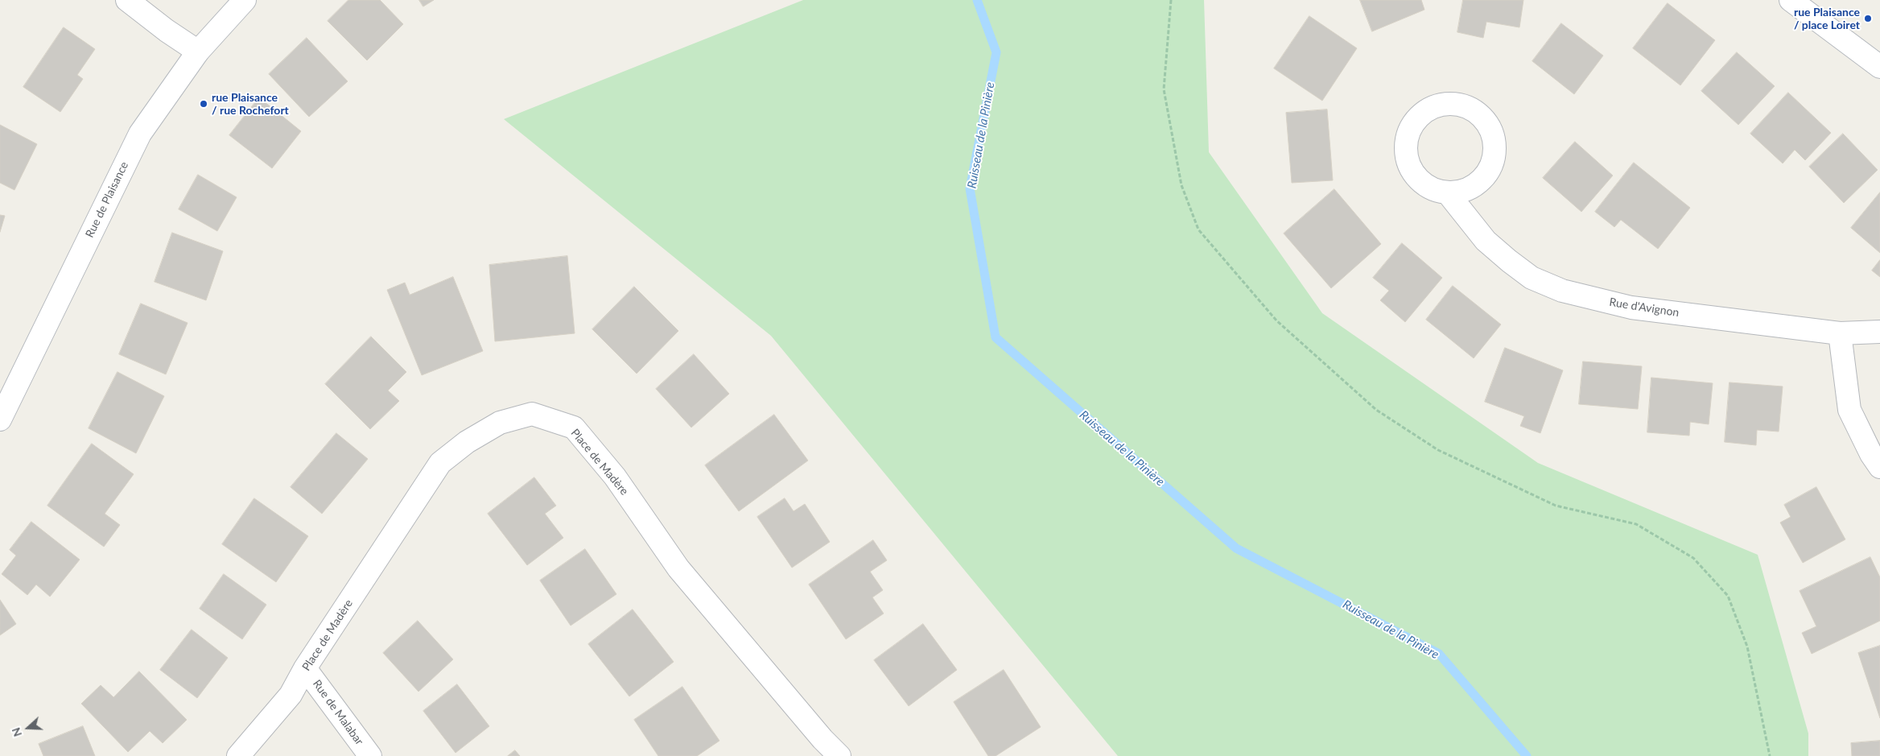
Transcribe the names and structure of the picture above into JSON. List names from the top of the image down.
{
  "streets": {
    "street": [
      "Rue de Plaisance",
      "Rue d'Avignon",
      "Place de Madère",
      "Rue de Malabar"
    ]
  },
  "crossings": [
    ["Place de Madère", "Rue de Malabar"]
  ],
  "water": ["Ruisseau de la Pinière"],
  "places": ["rue Plaisance / place Loiret", "rue Plaisance / rue Rochefort"],
  "north": "left"
}
